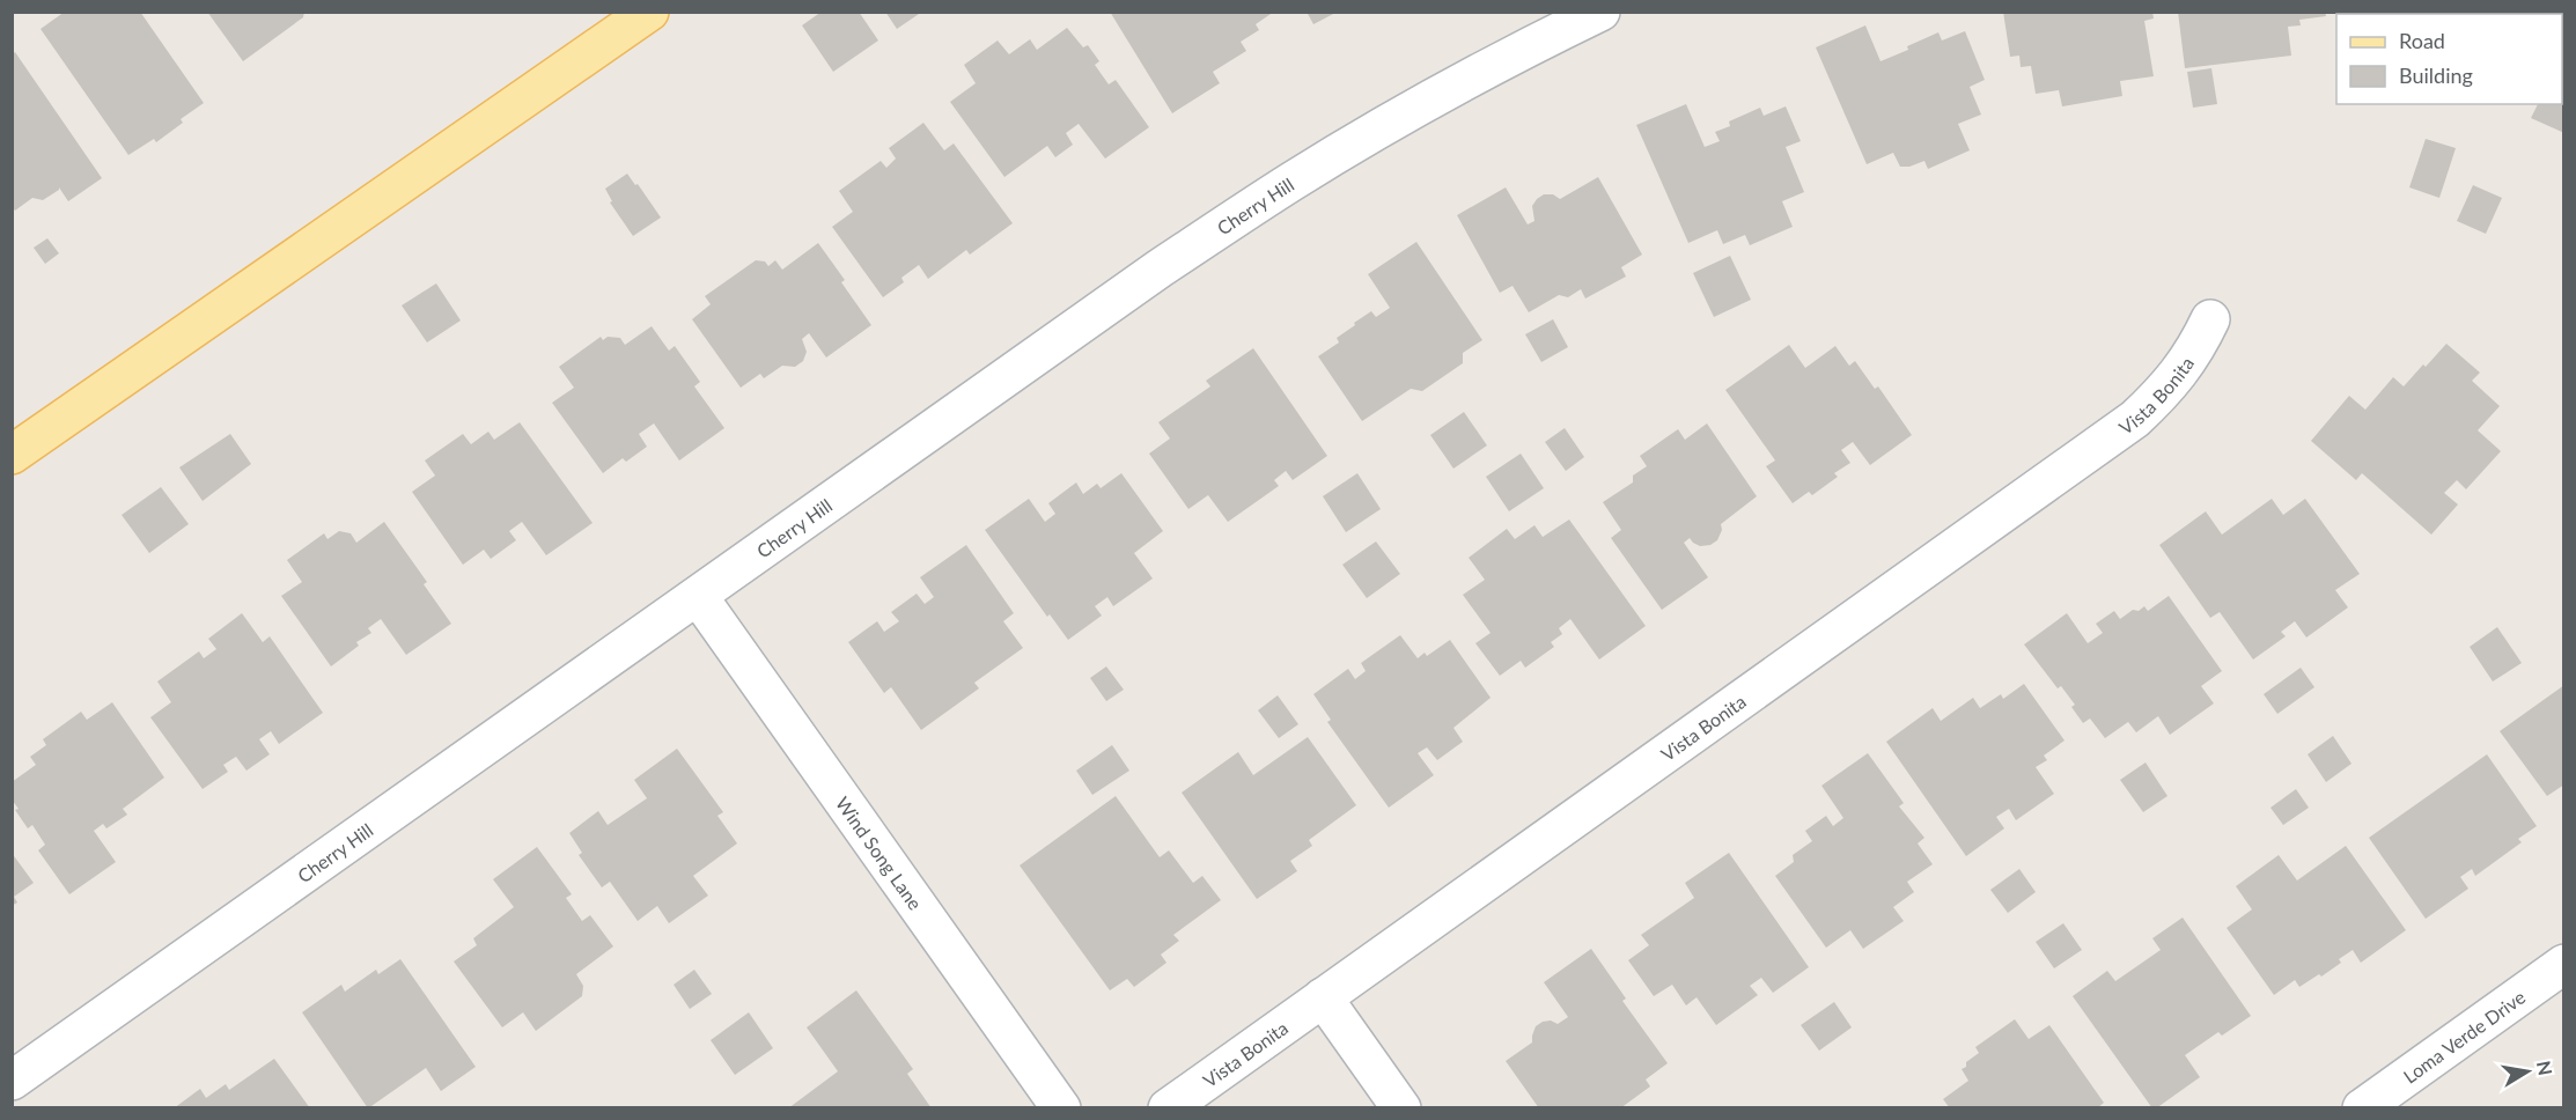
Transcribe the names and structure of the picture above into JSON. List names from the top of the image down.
{
  "streets": {
    "street": [
      "Cherry Hill",
      "Vista Bonita",
      "Wind Song Lane",
      "Loma Verde Drive"
    ]
  },
  "crossings": [
    ["Cherry Hill", "Wind Song Lane"]
  ],
  "legend": ["Road", "Building"],
  "north": "right"
}
